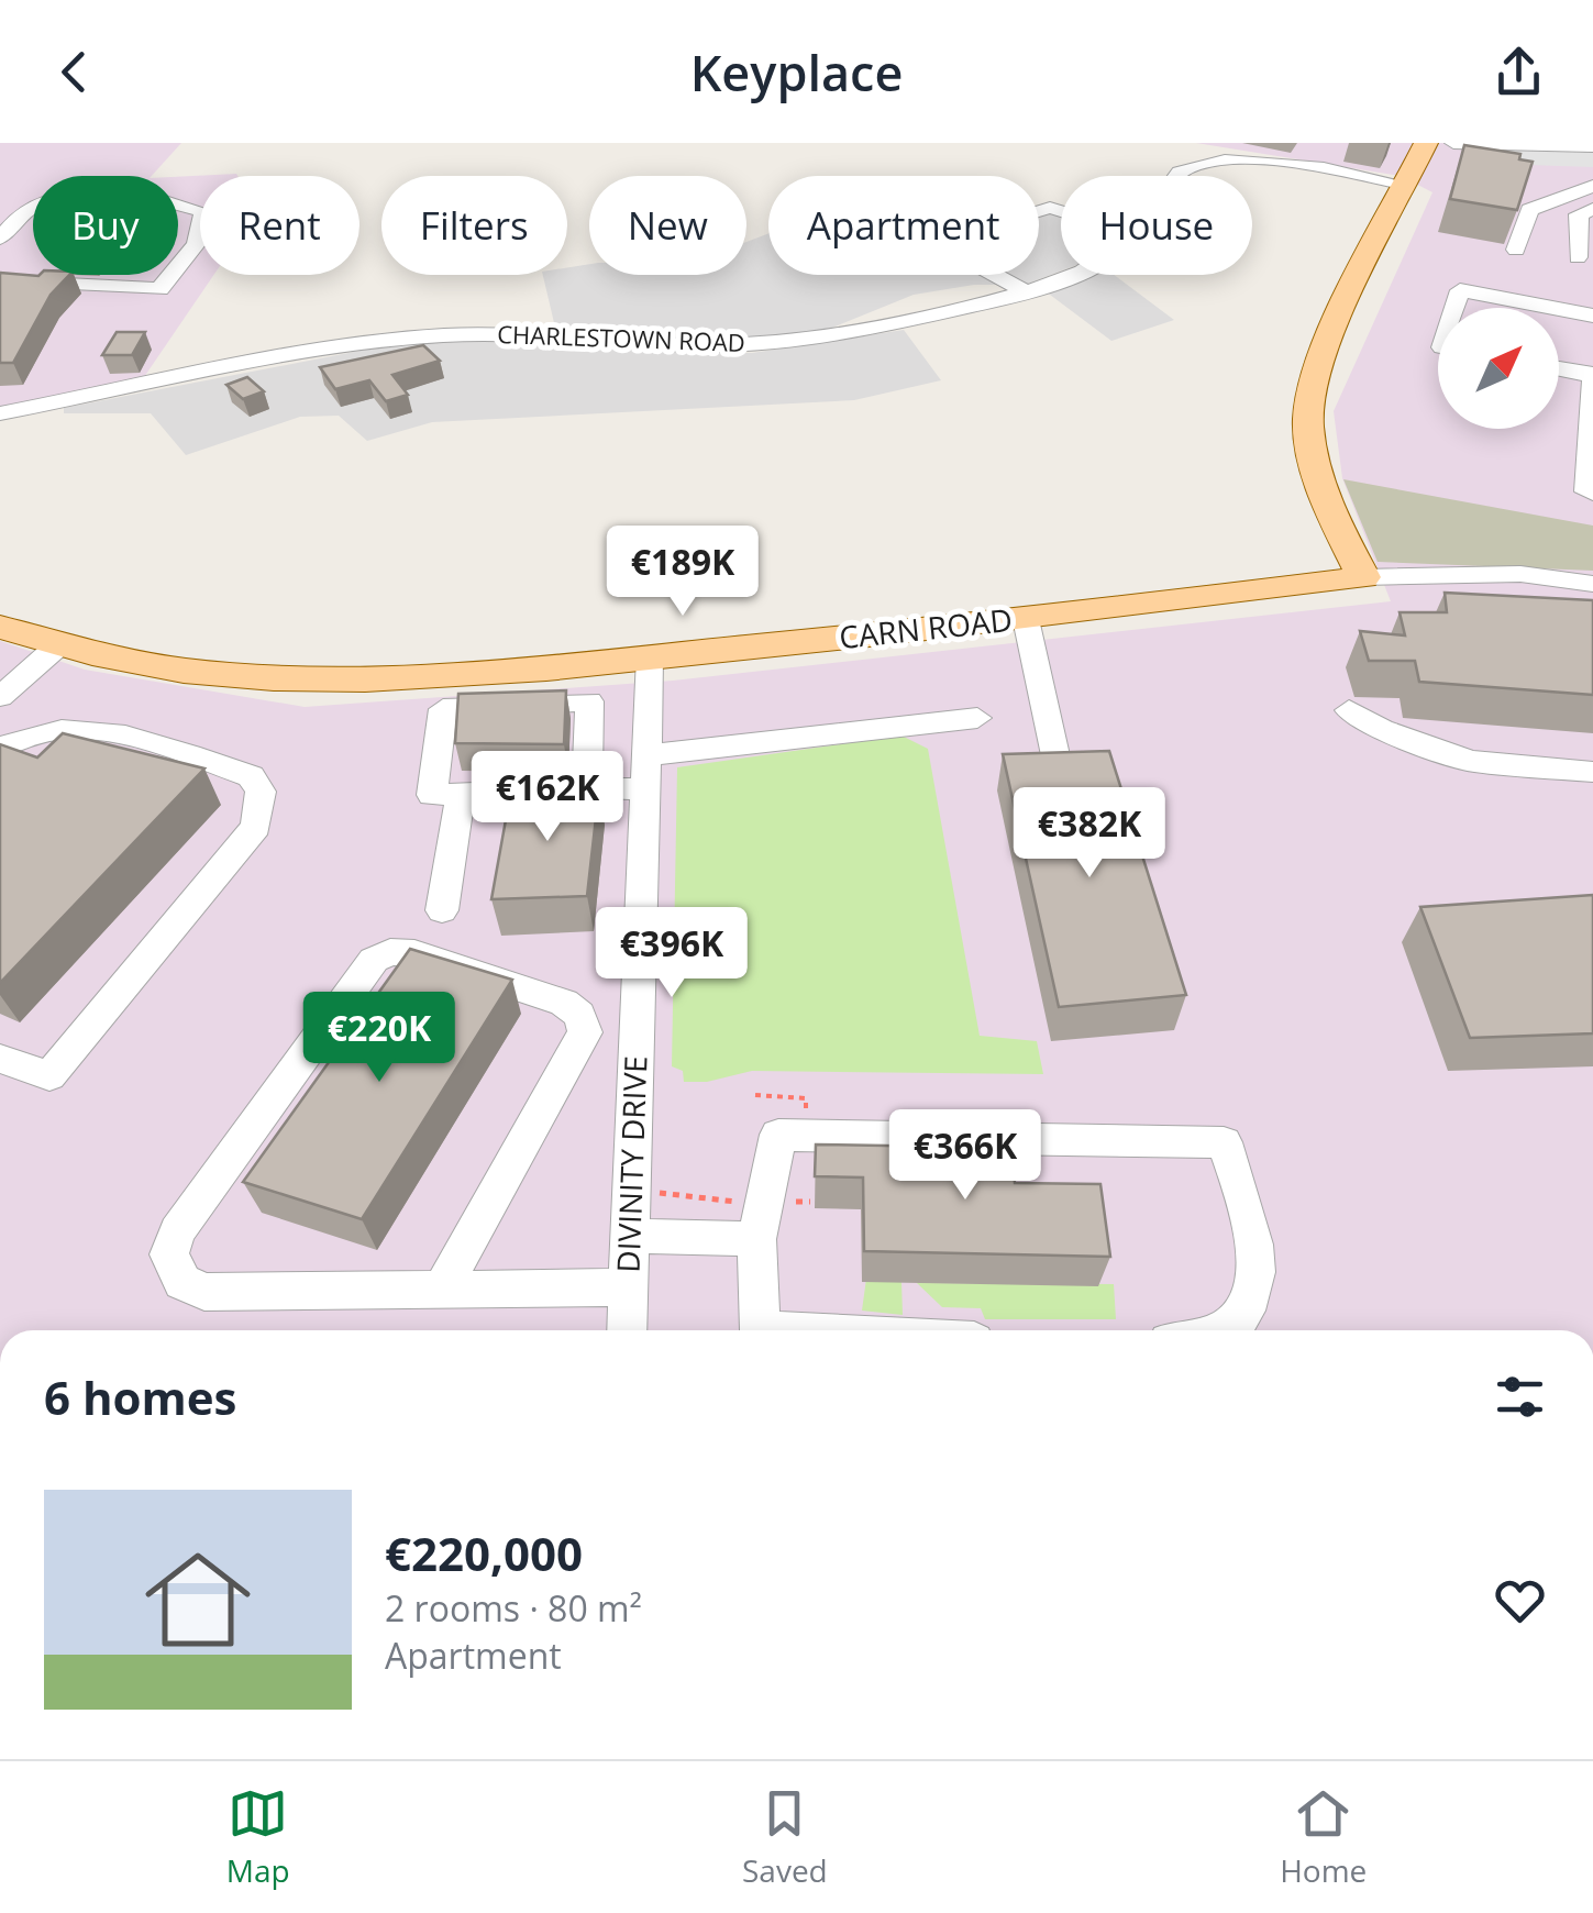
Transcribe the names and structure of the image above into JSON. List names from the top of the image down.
{
  "streets": {
    "main road": ["CARN ROAD"],
    "street": ["CHARLESTOWN ROAD", "DIVINITY DRIVE"]
  },
  "crossings": [
    ["CARN ROAD", "DIVINITY DRIVE"]
  ],
  "north": "top right",
  "page": {
    "header": "Keyplace",
    "chip": [
      "Buy",
      "Rent",
      "Filters",
      "New",
      "Apartment",
      "House"
    ],
    "price": [
      "€189K",
      "€162K",
      "€382K",
      "€396K",
      "€220K",
      "€366K"
    ],
    "heading": "6 homes",
    "list": [
      {
        "name": "€220,000",
        "note": "2 rooms · 80 m² · Apartment"
      }
    ],
    "tabs": ["Map", "Saved", "Home"]
  }
}
